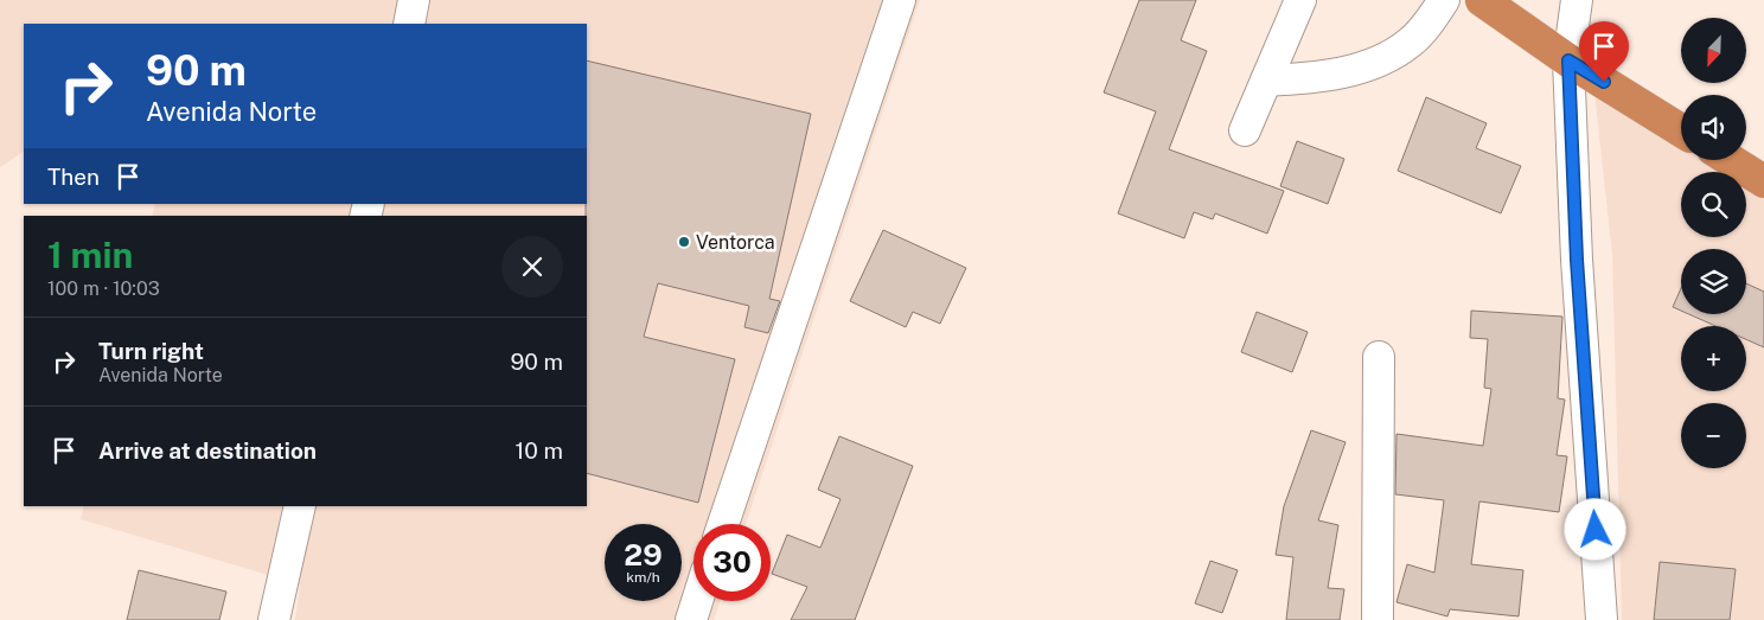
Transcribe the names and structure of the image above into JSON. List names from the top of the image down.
{
  "places": ["Ventorca"],
  "north": "bottom left",
  "page": {
    "map_buttons": ["+", "−"],
    "turn": ["90 m", "Avenida Norte"],
    "then": "Then",
    "heading": ["1 min", "100 m · 10:03"],
    "list": [
      {
        "name": "Turn right",
        "note": "Avenida Norte",
        "value": "90 m"
      },
      {
        "name": "Arrive at destination",
        "value": "10 m"
      }
    ],
    "speed": "29 km/h",
    "limit": "30"
  }
}
